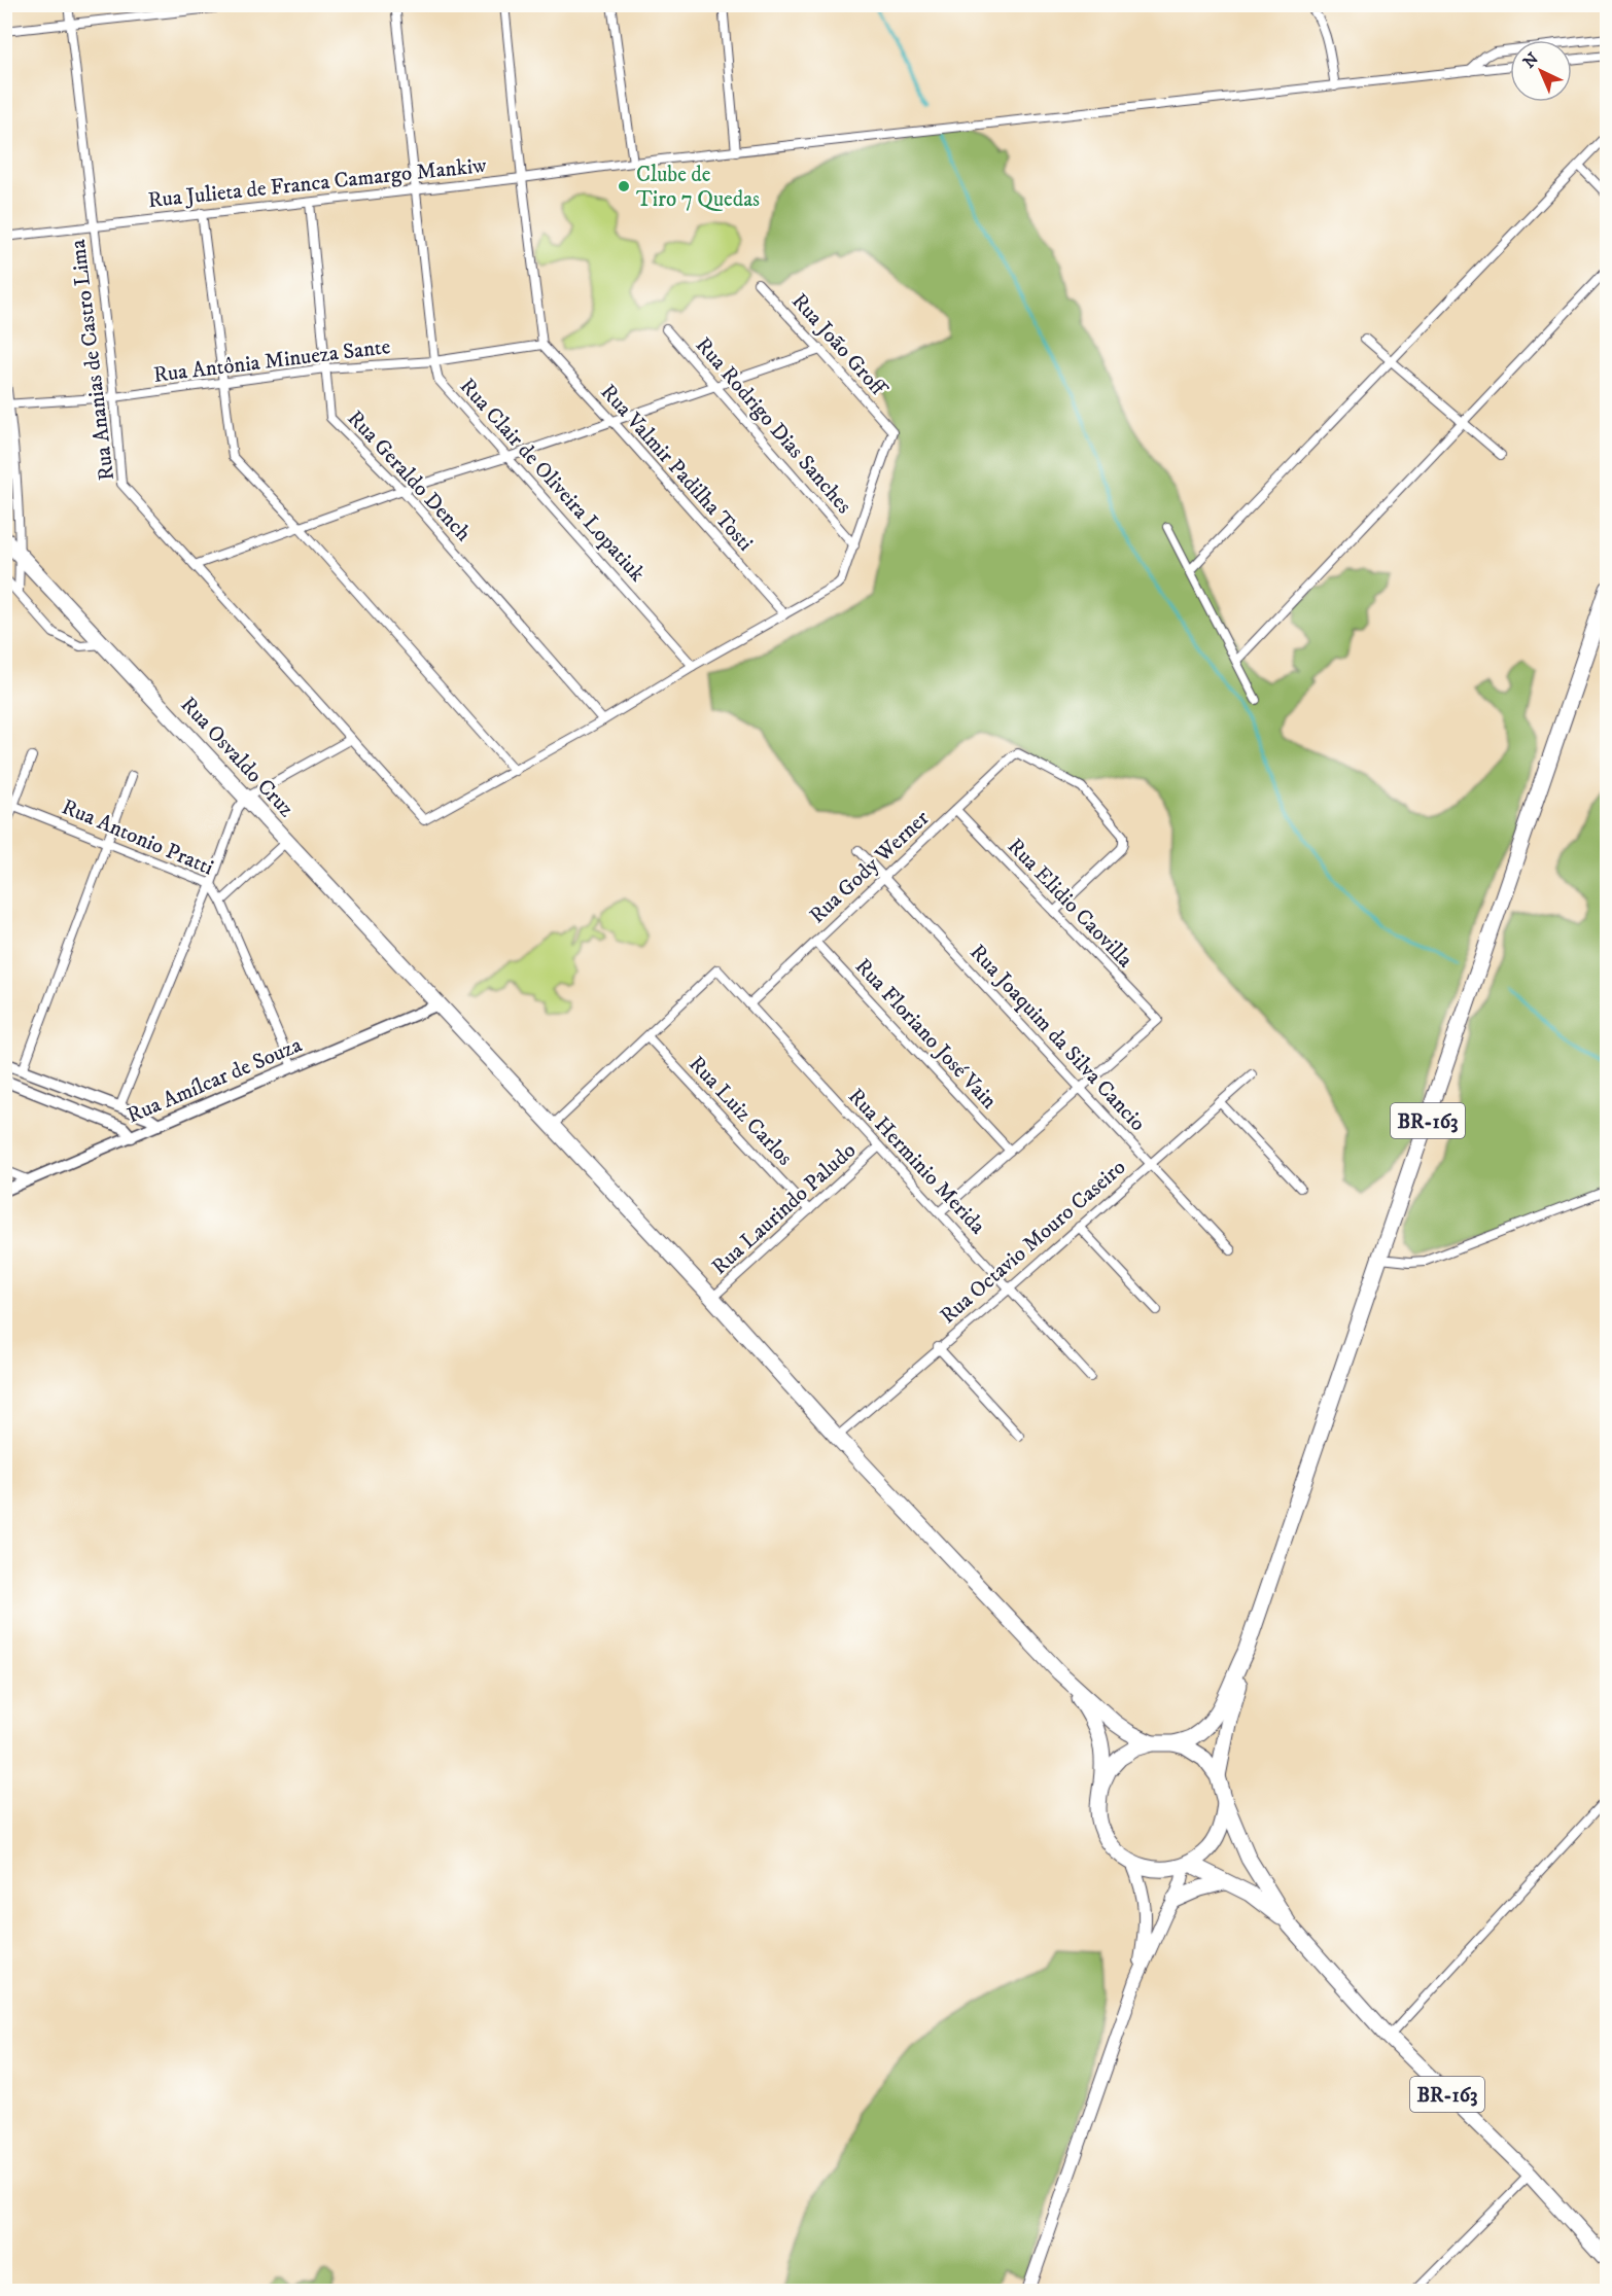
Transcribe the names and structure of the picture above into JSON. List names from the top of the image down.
{
  "streets": {
    "highway": ["Rua Osvaldo Cruz", "BR-163"],
    "street": [
      "Rua Julieta de Franca Camargo Mankiw",
      "Rua João Groff",
      "Rua Ananias de Castro Lima",
      "Rua Antônia Minueza Sante",
      "Rua Rodrigo Dias Sanches",
      "Rua Valmir Padilha Tosti",
      "Rua Geraldo Dench",
      "Rua Clair de Oliveira Lopatiuk",
      "Rua Antonio Pratti",
      "Rua Gody Werner",
      "Rua Elidio Caovilla",
      "Rua Floriano José Vain",
      "Rua Joaquim da Silva Cancio",
      "Rua Amílcar de Souza",
      "Rua Luiz Carlos",
      "Rua Herminio Merida",
      "Rua Laurindo Paludo",
      "Rua Octavio Mouro Caseiro"
    ]
  },
  "crossings": [
    ["Rua Julieta de Franca Camargo Mankiw", "Rua Ananias de Castro Lima"],
    ["Rua Julieta de Franca Camargo Mankiw", "Rua Geraldo Dench"],
    ["Rua Julieta de Franca Camargo Mankiw", "Rua Clair de Oliveira Lopatiuk"],
    ["Rua João Groff", "Rua Rodrigo Dias Sanches"],
    ["Rua Ananias de Castro Lima", "Rua Antônia Minueza Sante"],
    ["Rua Antônia Minueza Sante", "Rua Valmir Padilha Tosti"],
    ["Rua Antônia Minueza Sante", "Rua Geraldo Dench"],
    ["Rua Antônia Minueza Sante", "Rua Clair de Oliveira Lopatiuk"],
    ["Rua Osvaldo Cruz", "Rua Amílcar de Souza"],
    ["Rua Osvaldo Cruz", "Rua Laurindo Paludo"],
    ["Rua Osvaldo Cruz", "Rua Octavio Mouro Caseiro"],
    ["Rua Antonio Pratti", "Rua Amílcar de Souza"],
    ["Rua Gody Werner", "Rua Elidio Caovilla"],
    ["Rua Gody Werner", "Rua Floriano José Vain"],
    ["Rua Gody Werner", "Rua Joaquim da Silva Cancio"],
    ["Rua Gody Werner", "Rua Herminio Merida"],
    ["Rua Elidio Caovilla", "Rua Joaquim da Silva Cancio"],
    ["Rua Joaquim da Silva Cancio", "Rua Octavio Mouro Caseiro"],
    ["Rua Luiz Carlos", "Rua Herminio Merida"],
    ["Rua Luiz Carlos", "Rua Laurindo Paludo"],
    ["Rua Herminio Merida", "Rua Laurindo Paludo"],
    ["Rua Herminio Merida", "Rua Octavio Mouro Caseiro"]
  ],
  "places": ["Clube de Tiro 7 Quedas"],
  "north": "top left"
}
